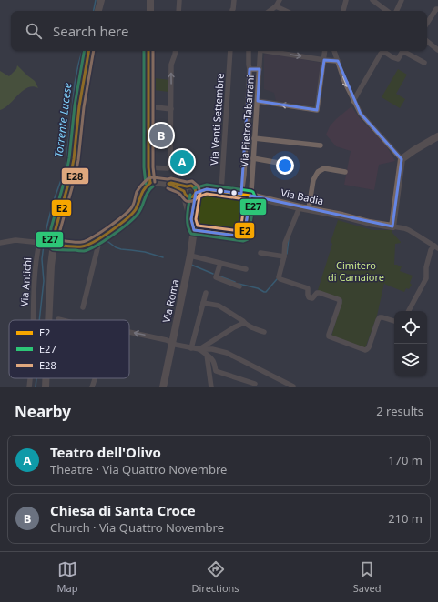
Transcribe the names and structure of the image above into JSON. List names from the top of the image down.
{
  "streets": {
    "street": [
      "Via Venti Settembre",
      "Via Pietro Tabarrani",
      "Via Badia",
      "Via Antichi",
      "Via Roma"
    ]
  },
  "crossings": [
    ["Via Venti Settembre", "Via Badia"],
    ["Via Pietro Tabarrani", "Via Badia"],
    ["Via Pietro Tabarrani", "Via Roma"],
    ["Via Badia", "Via Roma"]
  ],
  "water": ["Torrente Lucese"],
  "parks": ["Cimitero di Camaiore"],
  "lines": ["transit line E2", "transit line E27", "transit line E28"],
  "legend": ["E2", "E27", "E28"],
  "page": {
    "search": "Search here",
    "pins": ["B", "A"],
    "heading": ["Nearby", "2 results"],
    "list": [
      {
        "mark": "A",
        "name": "Teatro dell'Olivo",
        "note": "Theatre · Via Quattro Novembre",
        "value": "170 m"
      },
      {
        "mark": "B",
        "name": "Chiesa di Santa Croce",
        "note": "Church · Via Quattro Novembre",
        "value": "210 m"
      }
    ],
    "nav": ["Map", "Directions", "Saved"]
  }
}
